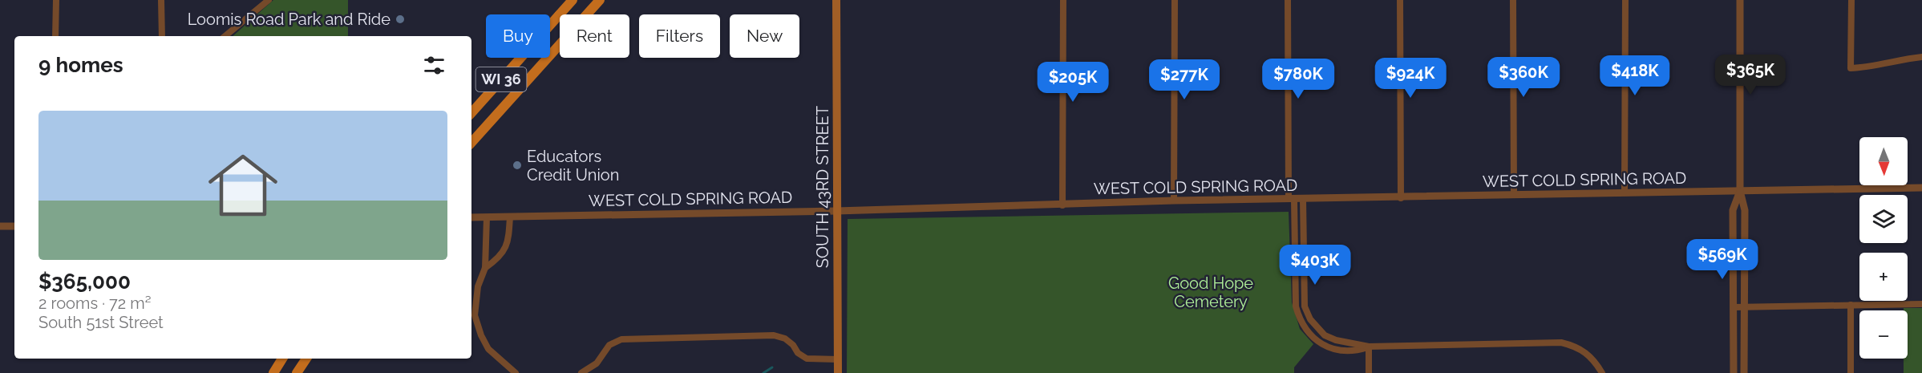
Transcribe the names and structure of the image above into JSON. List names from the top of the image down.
{
  "streets": {
    "main road": ["WI 36", "SOUTH 43RD STREET"],
    "street": ["WEST COLD SPRING ROAD"]
  },
  "crossings": [
    ["WEST COLD SPRING ROAD", "SOUTH 43RD STREET"]
  ],
  "parks": ["Good Hope Cemetery"],
  "places": ["Loomis Road Park and Ride", "Educators Credit Union"],
  "north": "bottom",
  "page": {
    "chip": [
      "Buy",
      "Rent",
      "Filters",
      "New"
    ],
    "heading": "9 homes",
    "price": [
      "$365K",
      "$418K",
      "$360K",
      "$924K",
      "$780K",
      "$277K",
      "$205K",
      "$569K",
      "$403K"
    ],
    "list": [
      {
        "name": "$365,000",
        "note": "2 rooms · 72 m² · South 51st Street"
      }
    ],
    "map_buttons": ["+", "−"]
  }
}
